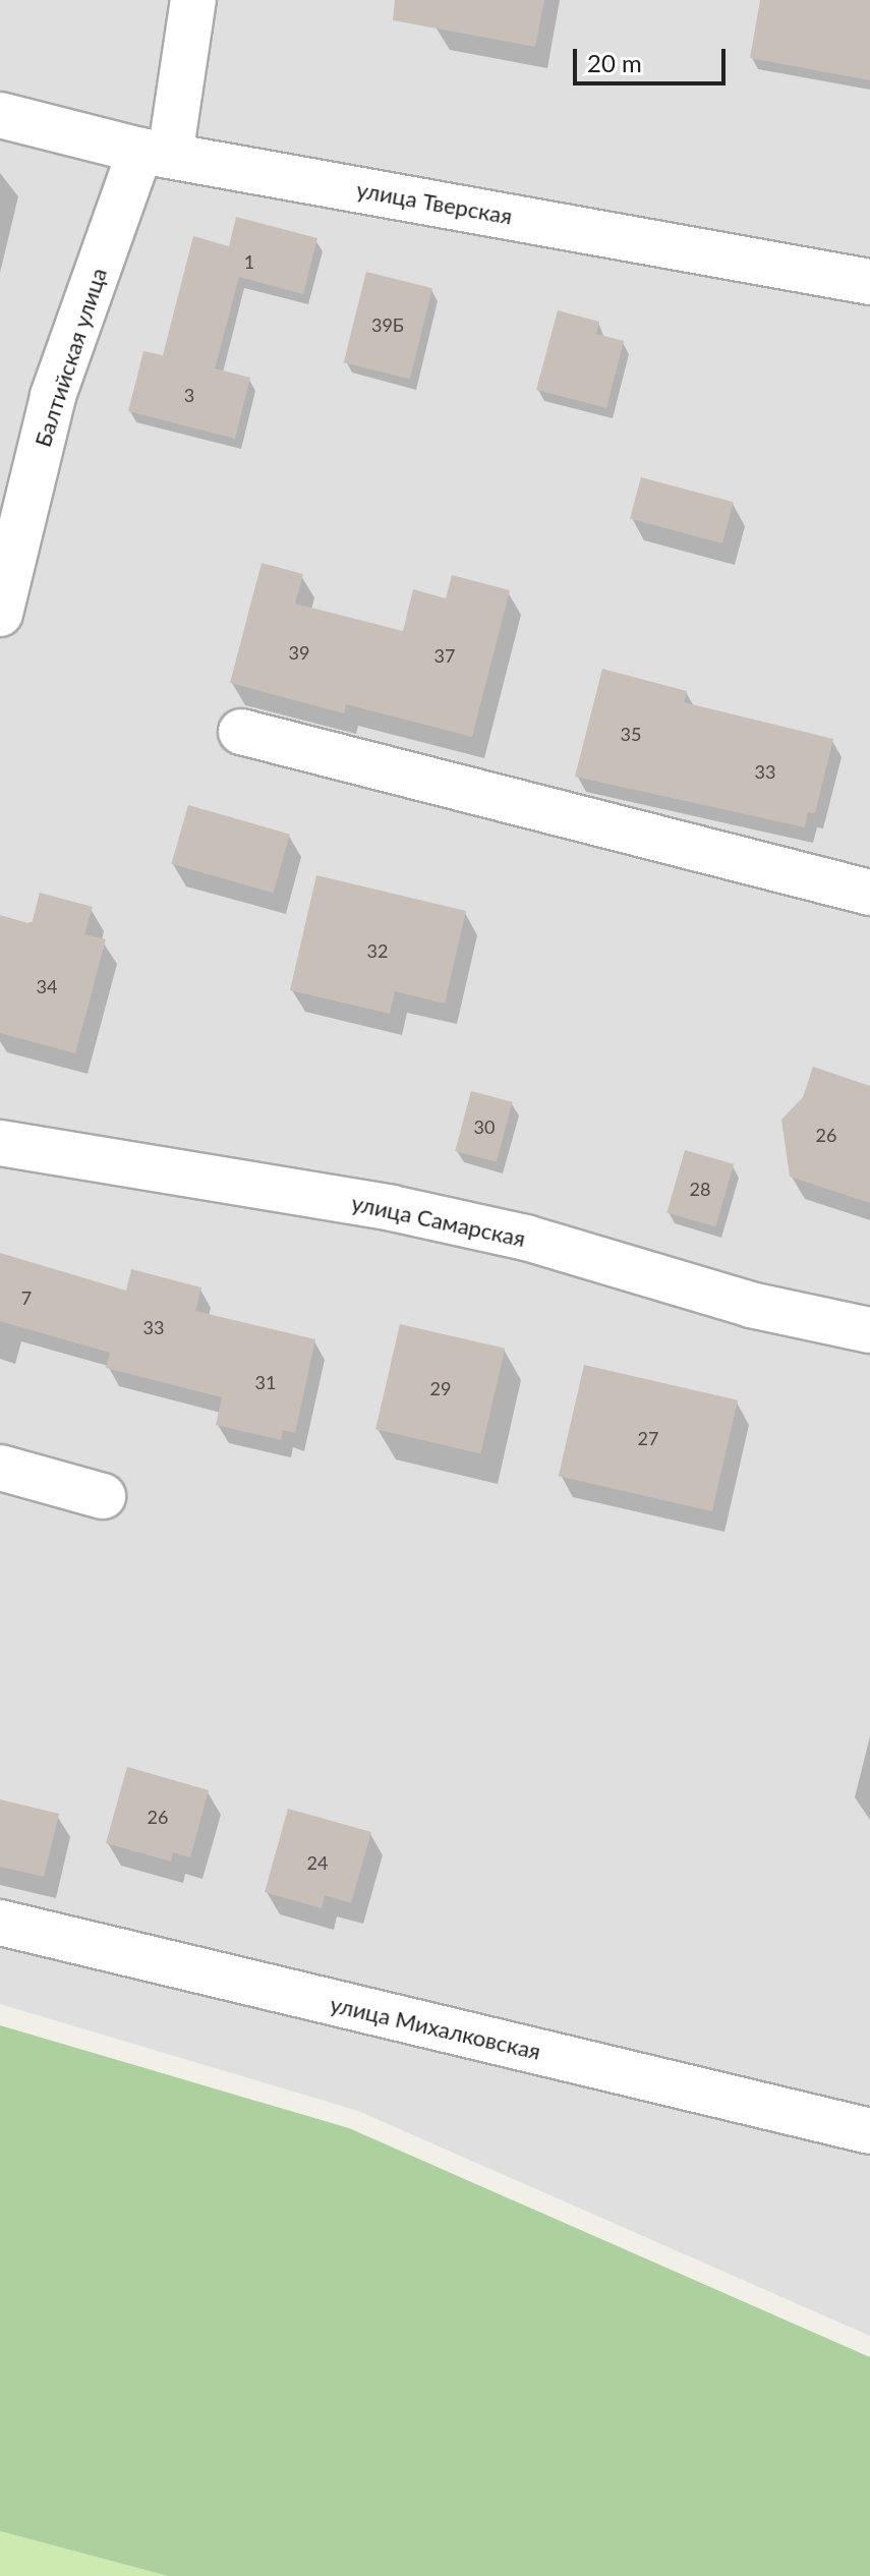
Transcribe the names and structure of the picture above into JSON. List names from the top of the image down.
{
  "streets": {
    "street": [
      "улица Тверская",
      "Балтийская улица",
      "улица Самарская",
      "улица Михалковская"
    ]
  },
  "crossings": [
    ["улица Тверская", "Балтийская улица"]
  ],
  "house_numbers": [
    "1",
    "39Б",
    "3",
    "39",
    "37",
    "35",
    "33",
    "32",
    "34",
    "30",
    "26",
    "28",
    "7",
    "33",
    "31",
    "29",
    "27",
    "26",
    "24"
  ],
  "scale_bar": "20 m"
}
